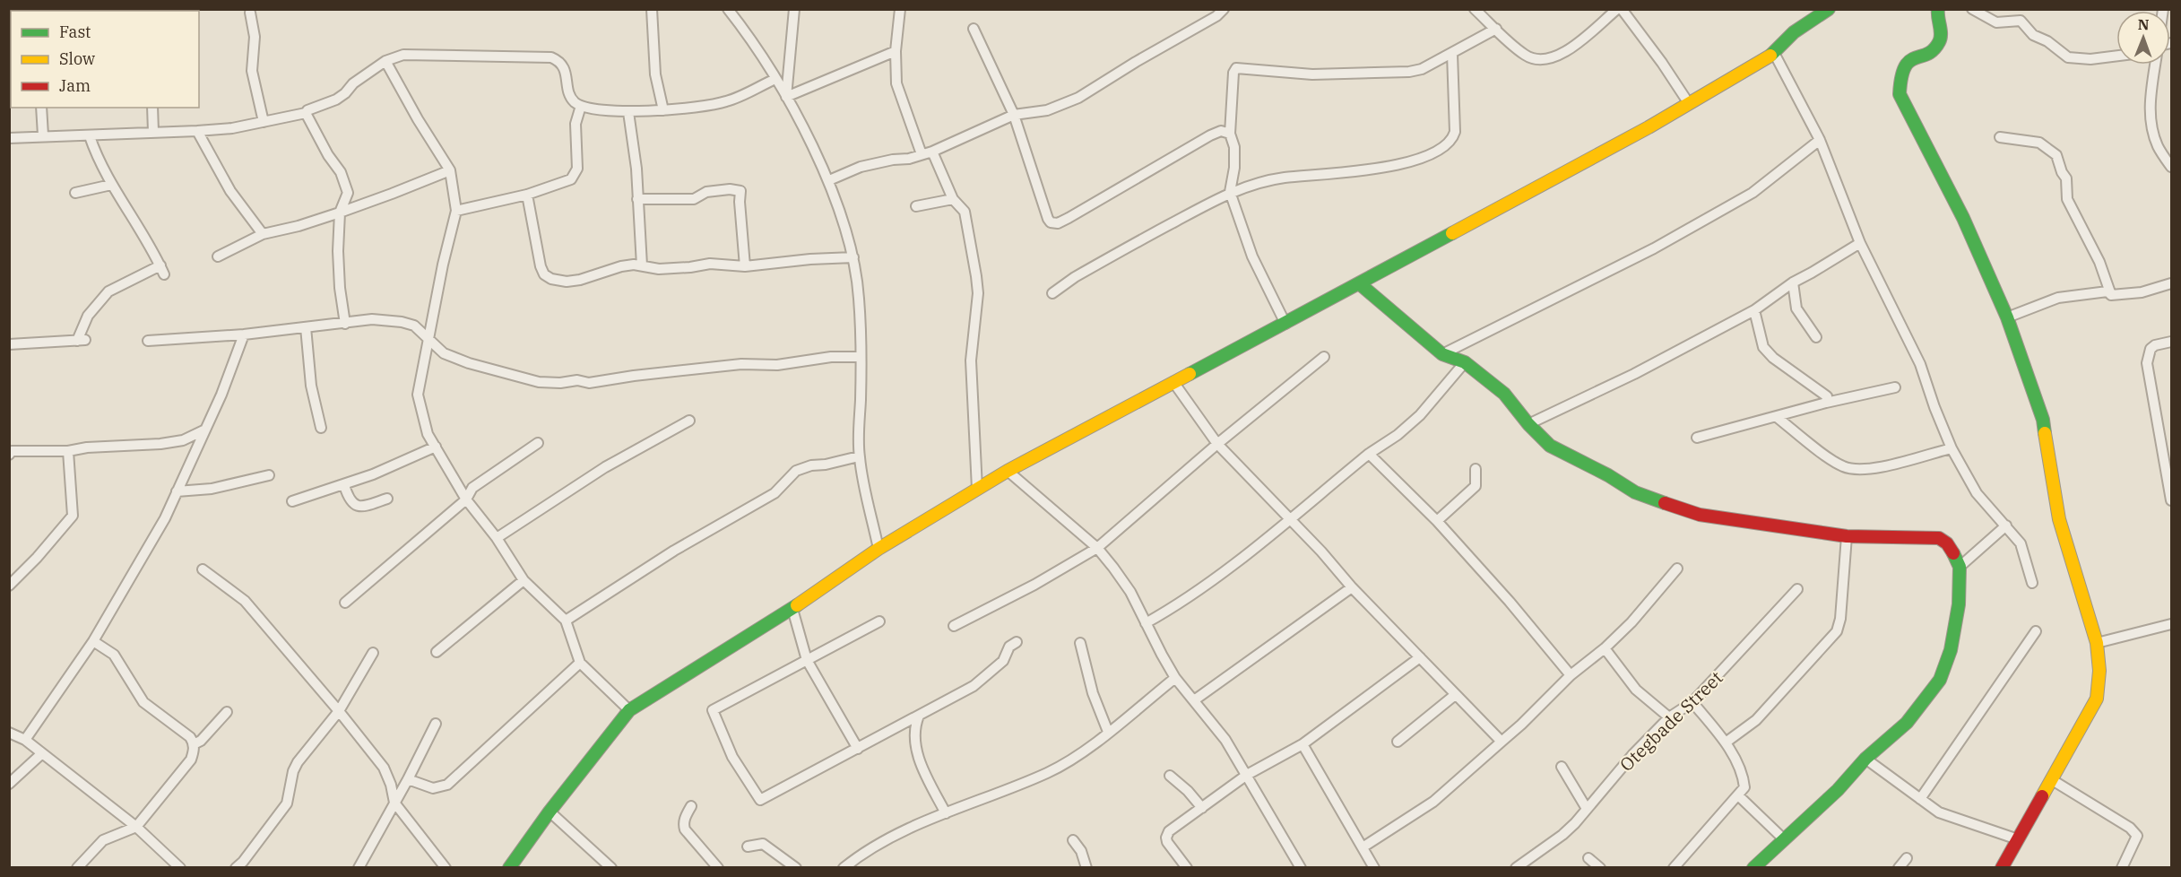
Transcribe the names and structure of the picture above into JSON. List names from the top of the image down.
{
  "streets": {
    "street": ["Otegbade Street"]
  },
  "legend": ["Fast", "Slow", "Jam"],
  "north": "top"
}
